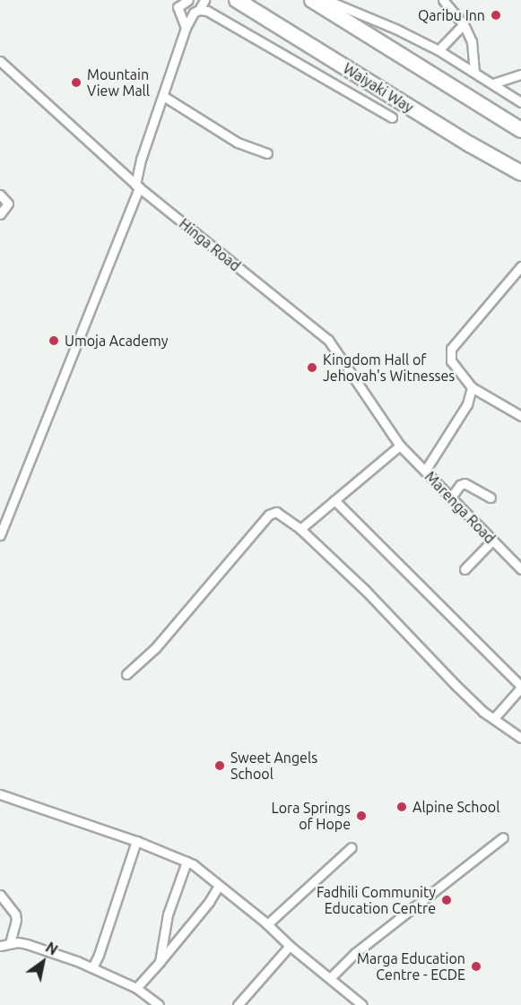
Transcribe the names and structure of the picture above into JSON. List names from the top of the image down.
{
  "streets": {
    "highway": ["Waiyaki Way"],
    "street": ["Hinga Road", "Marenga Road"]
  },
  "crossings": [
    ["Hinga Road", "Marenga Road"]
  ],
  "places": [
    "Qaribu Inn",
    "Mountain View Mall",
    "Umoja Academy",
    "Kingdom Hall of Jehovah's Witnesses",
    "Sweet Angels School",
    "Alpine School",
    "Lora Springs of Hope",
    "Fadhili Community Education Centre",
    "Marga Education Centre - ECDE"
  ],
  "north": "top right"
}
